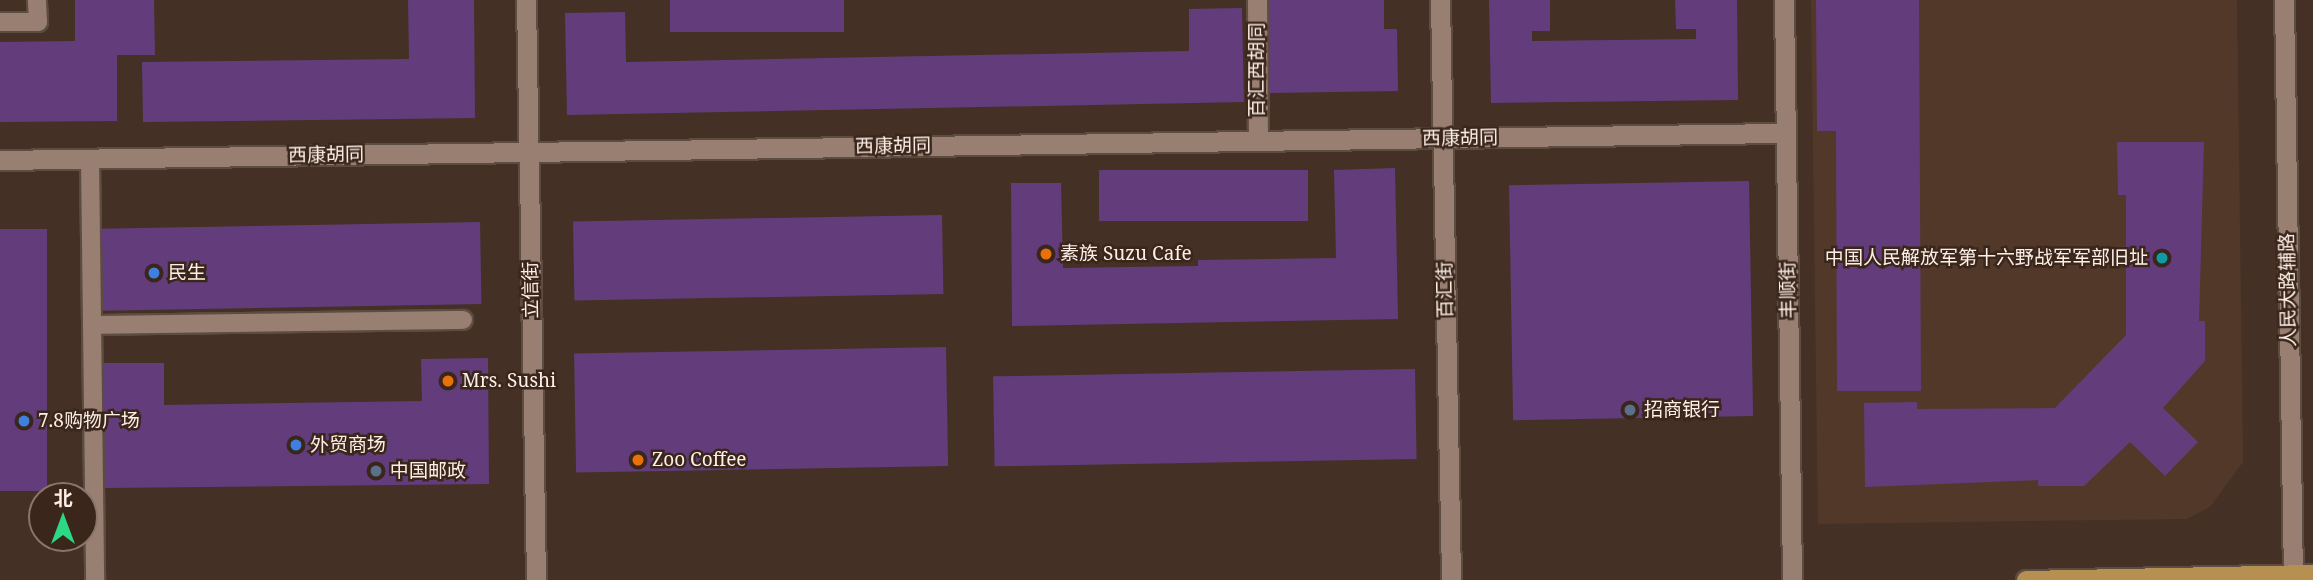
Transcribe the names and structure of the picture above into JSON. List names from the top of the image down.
{
  "streets": {
    "street": [
      "百汇西胡同",
      "西康胡同",
      "立信街",
      "百汇街",
      "丰顺街",
      "人民大路辅路"
    ]
  },
  "crossings": [
    ["百汇西胡同", "西康胡同"],
    ["西康胡同", "立信街"],
    ["西康胡同", "百汇街"],
    ["西康胡同", "丰顺街"]
  ],
  "places": [
    "素族 Suzu Cafe",
    "中国人民解放军第十六野战军军部旧址",
    "民生",
    "Mrs. Sushi",
    "招商银行",
    "7.8购物广场",
    "外贸商场",
    "Zoo Coffee",
    "中国邮政"
  ],
  "north": "top"
}
